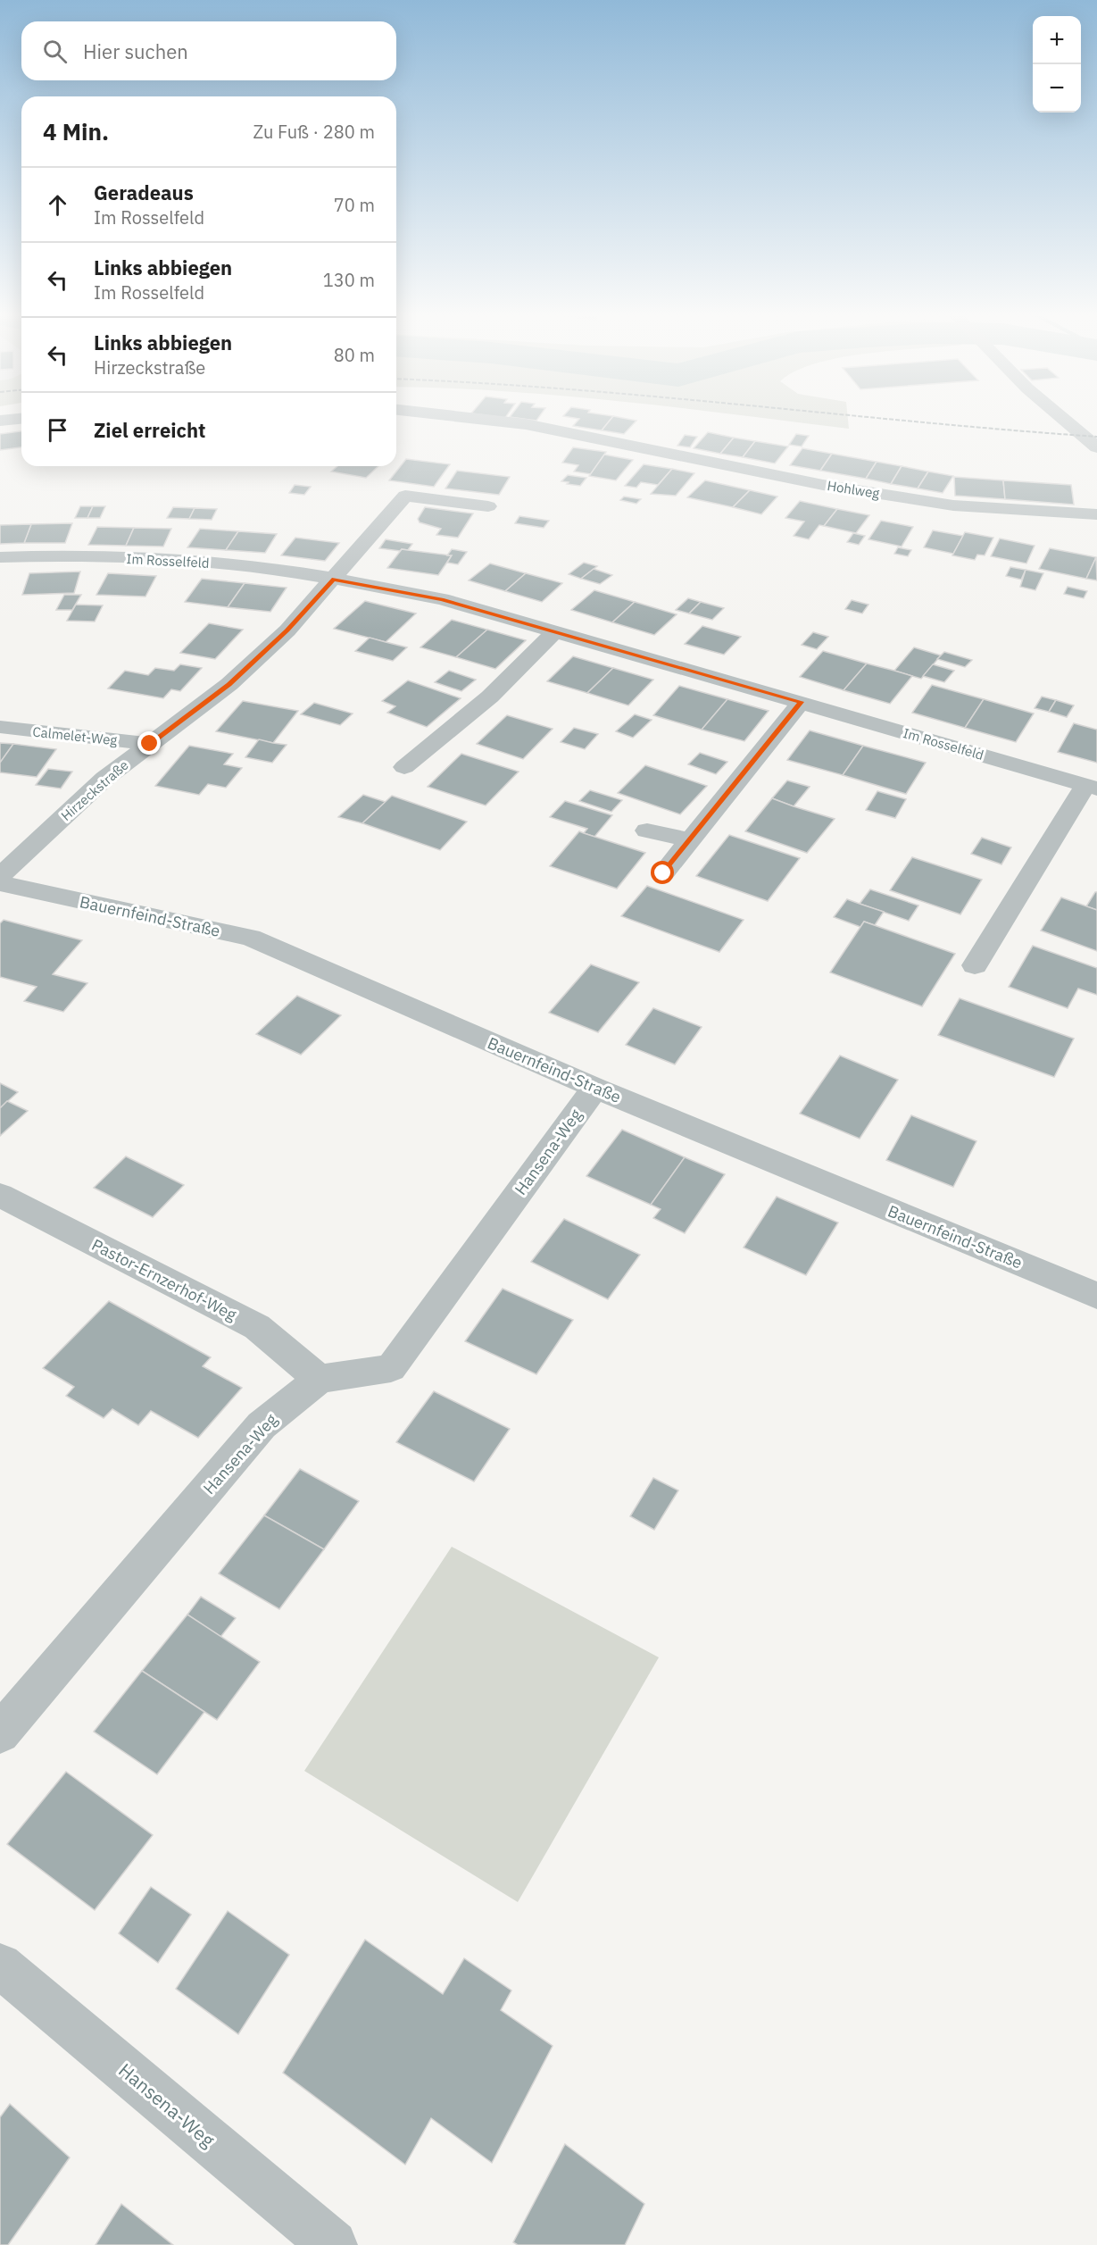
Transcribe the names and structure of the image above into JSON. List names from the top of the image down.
{
  "streets": {
    "street": [
      "Hohlweg",
      "Im Rosselfeld",
      "Calmelet-Weg",
      "Hirzeckstraße",
      "Bauernfeind-Straße",
      "Hansena-Weg",
      "Pastor-Ernzerhof-Weg"
    ]
  },
  "crossings": [
    ["Im Rosselfeld", "Hirzeckstraße"],
    ["Calmelet-Weg", "Hirzeckstraße"],
    ["Bauernfeind-Straße", "Hansena-Weg"],
    ["Hansena-Weg", "Pastor-Ernzerhof-Weg"]
  ],
  "page": {
    "map_buttons": ["+", "−"],
    "search": "Hier suchen",
    "heading": ["4 Min.", "Zu Fuß · 280 m"],
    "list": [
      ["Geradeaus", "Im Rosselfeld", "70 m"],
      ["Links abbiegen", "Im Rosselfeld", "130 m"],
      ["Links abbiegen", "Hirzeckstraße", "80 m"],
      "Ziel erreicht"
    ]
  }
}
